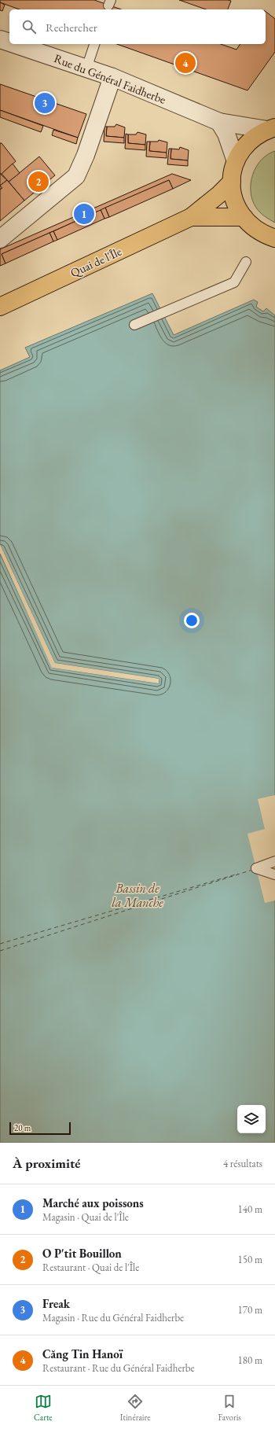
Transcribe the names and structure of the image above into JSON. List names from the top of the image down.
{
  "streets": {
    "main road": ["Quai de l'Île"],
    "street": ["Rue du Général Faidherbe"]
  },
  "water": ["Bassin de la Manche"],
  "scale_bar": "20 m",
  "page": {
    "search": "Rechercher",
    "pins": [
      "4",
      "3",
      "2",
      "1"
    ],
    "scale": "20 m",
    "heading": ["À proximité", "4 résultats"],
    "list": [
      {
        "mark": "1",
        "name": "Marché aux poissons",
        "note": "Magasin · Quai de l'Île",
        "value": "140 m"
      },
      {
        "mark": "2",
        "name": "O P'tit Bouillon",
        "note": "Restaurant · Quai de l'Île",
        "value": "150 m"
      },
      {
        "mark": "3",
        "name": "Freak",
        "note": "Magasin · Rue du Général Faidherbe",
        "value": "170 m"
      },
      {
        "mark": "4",
        "name": "Căng Tin Hanoï",
        "note": "Restaurant · Rue du Général Faidherbe",
        "value": "180 m"
      }
    ],
    "nav": ["Carte", "Itinéraire", "Favoris"]
  }
}
